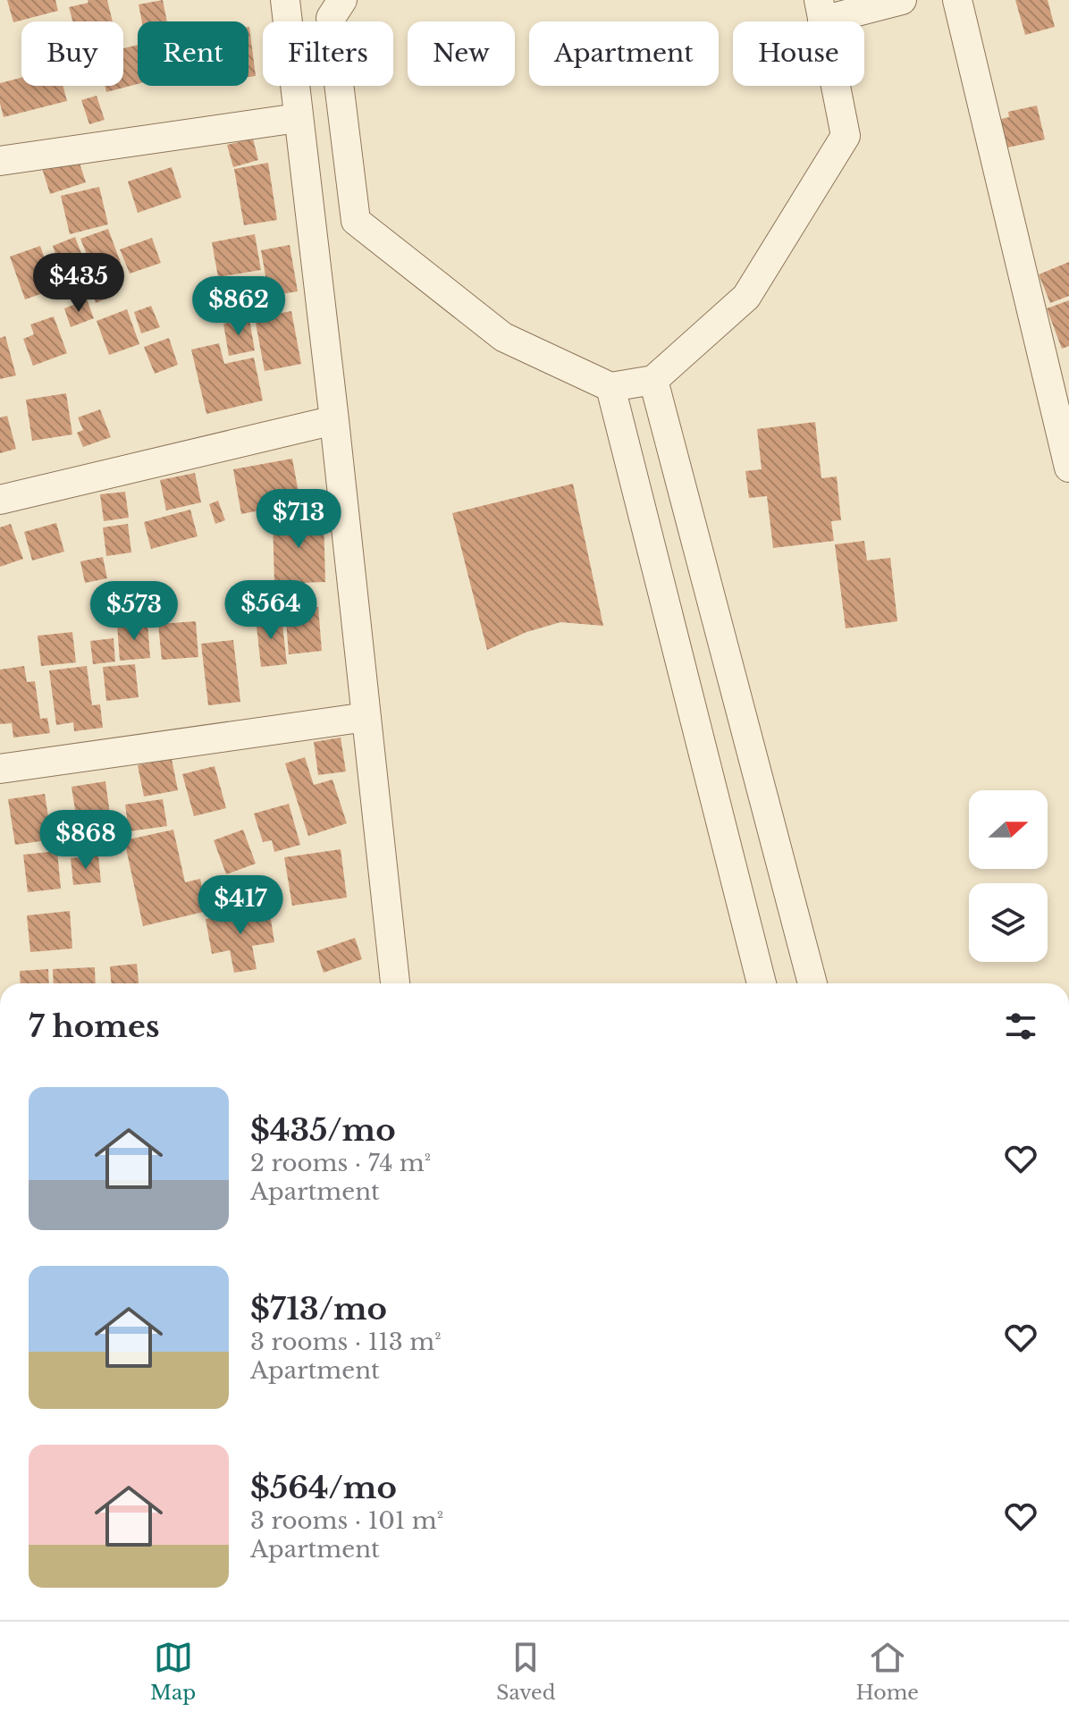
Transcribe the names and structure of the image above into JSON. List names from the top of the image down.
{
  "north": "right",
  "page": {
    "chip": [
      "Buy",
      "Rent",
      "Filters",
      "New",
      "Apartment",
      "House"
    ],
    "price": [
      "$435",
      "$862",
      "$713",
      "$564",
      "$573",
      "$868",
      "$417"
    ],
    "heading": "7 homes",
    "list": [
      {
        "name": "$435/mo",
        "note": "2 rooms · 74 m² · Apartment"
      },
      {
        "name": "$713/mo",
        "note": "3 rooms · 113 m² · Apartment"
      },
      {
        "name": "$564/mo",
        "note": "3 rooms · 101 m² · Apartment"
      }
    ],
    "tabs": ["Map", "Saved", "Home"]
  }
}
